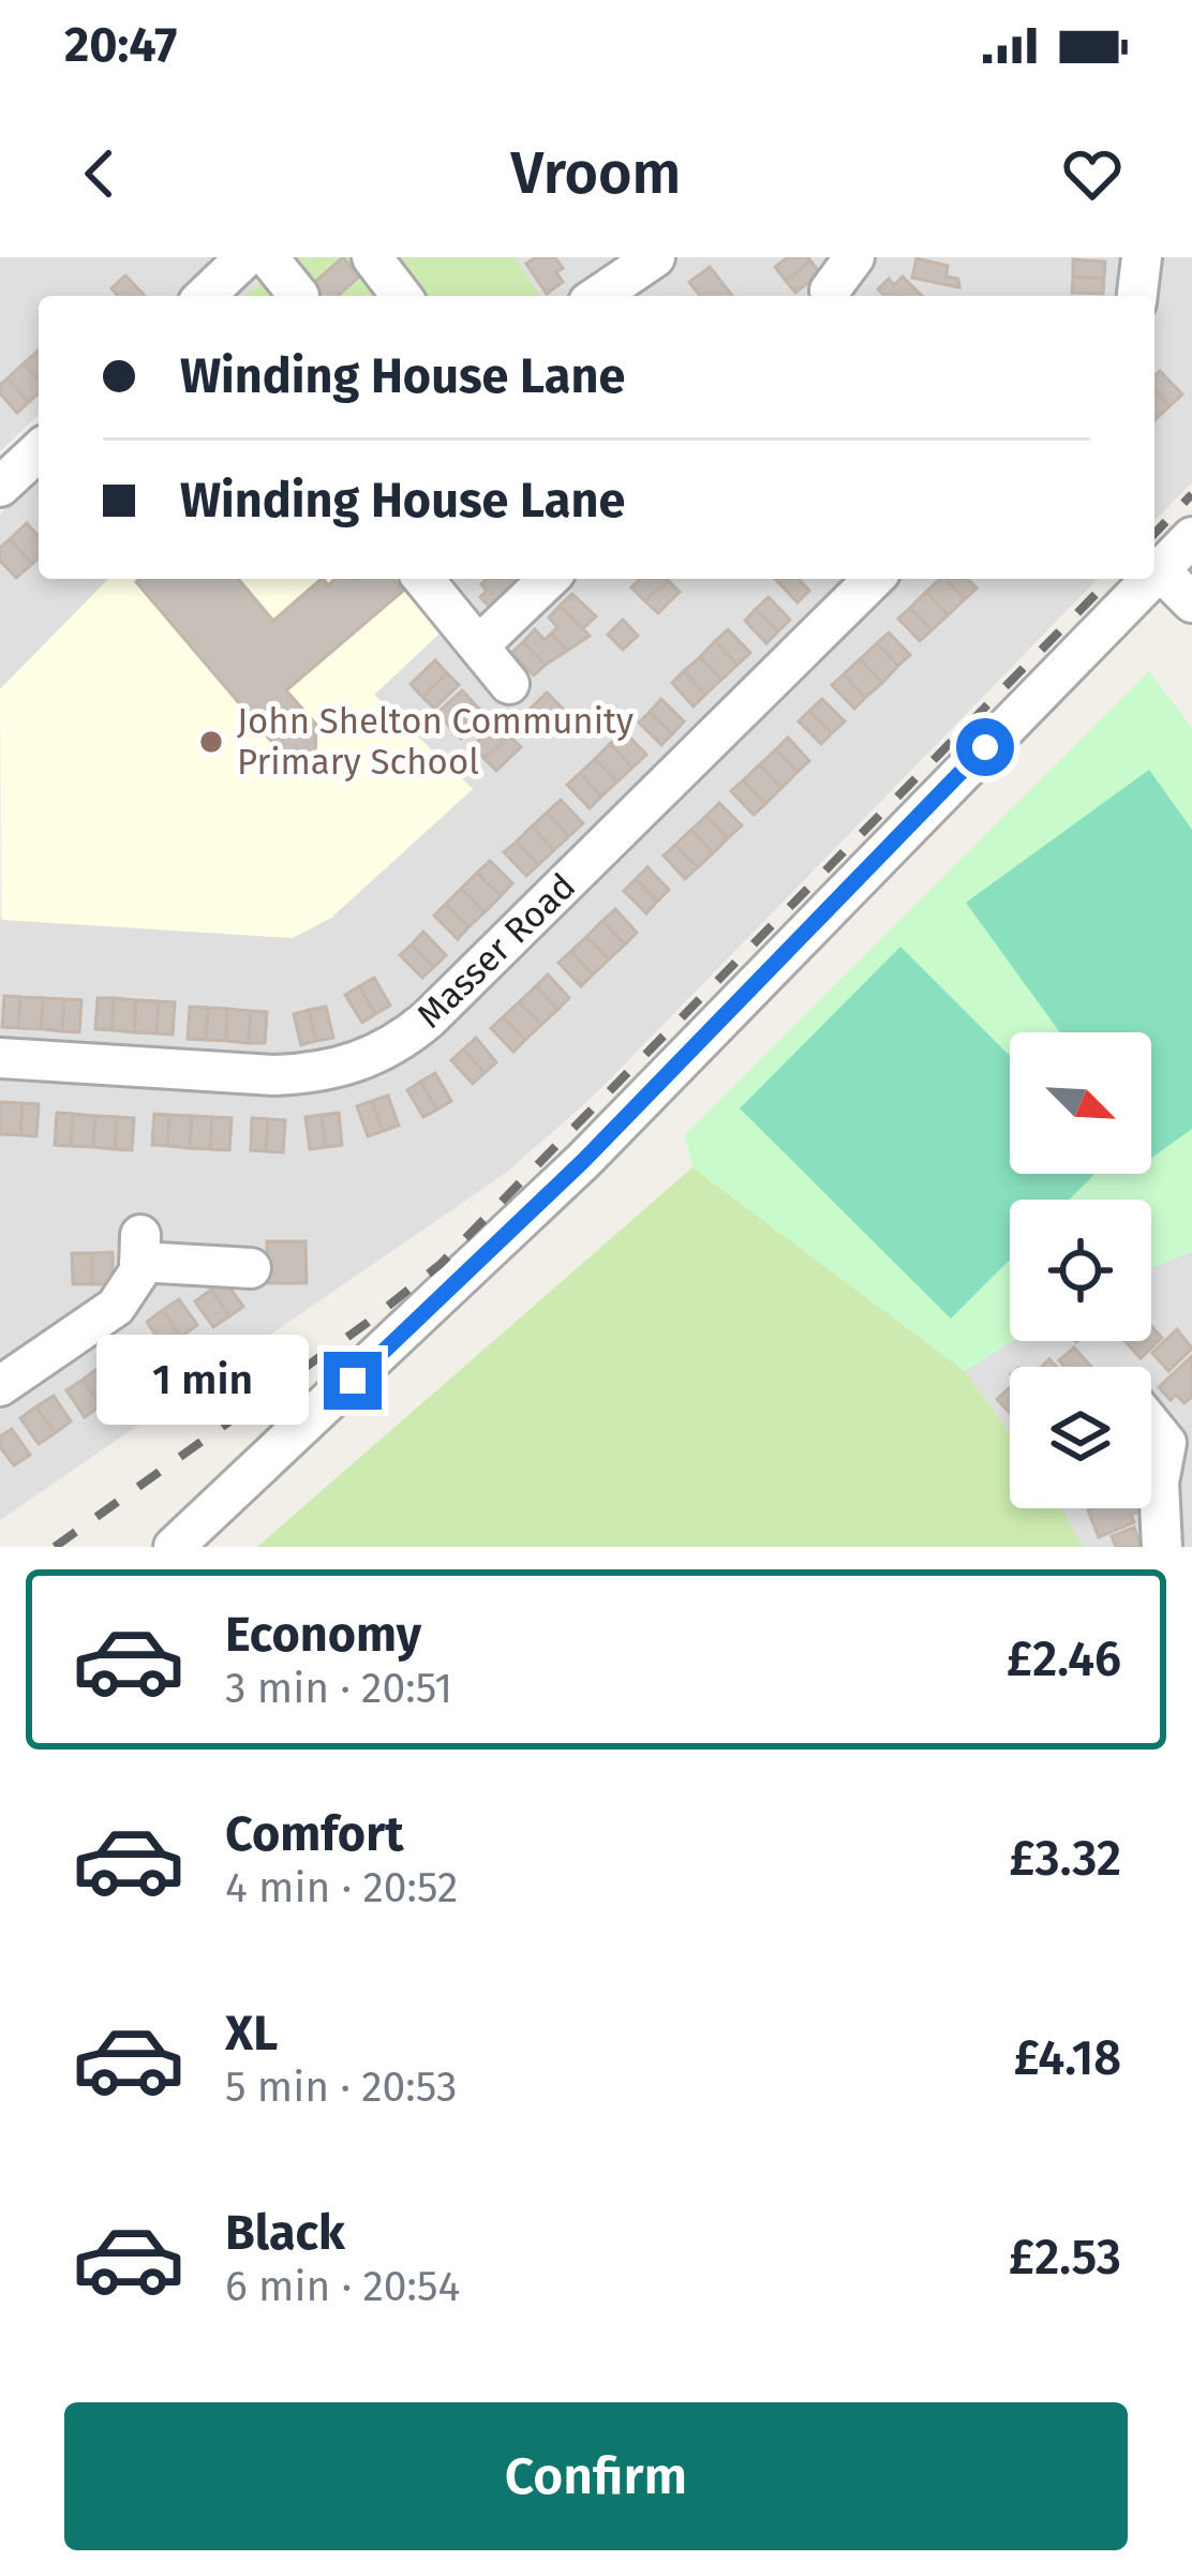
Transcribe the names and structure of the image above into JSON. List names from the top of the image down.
{
  "streets": {
    "street": ["Masser Road"]
  },
  "places": ["John Shelton Community Primary School"],
  "north": "bottom right",
  "page": {
    "status": "20:47",
    "header": "Vroom",
    "banner": ["Winding House Lane", "Winding House Lane"],
    "bubble": "1 min",
    "list": [
      {
        "name": "Economy",
        "note": "3 min · 20:51",
        "value": "£2.46"
      },
      {
        "name": "Comfort",
        "note": "4 min · 20:52",
        "value": "£3.32"
      },
      {
        "name": "XL",
        "note": "5 min · 20:53",
        "value": "£4.18"
      },
      {
        "name": "Black",
        "note": "6 min · 20:54",
        "value": "£2.53"
      }
    ],
    "buttons": "Confirm"
  }
}
